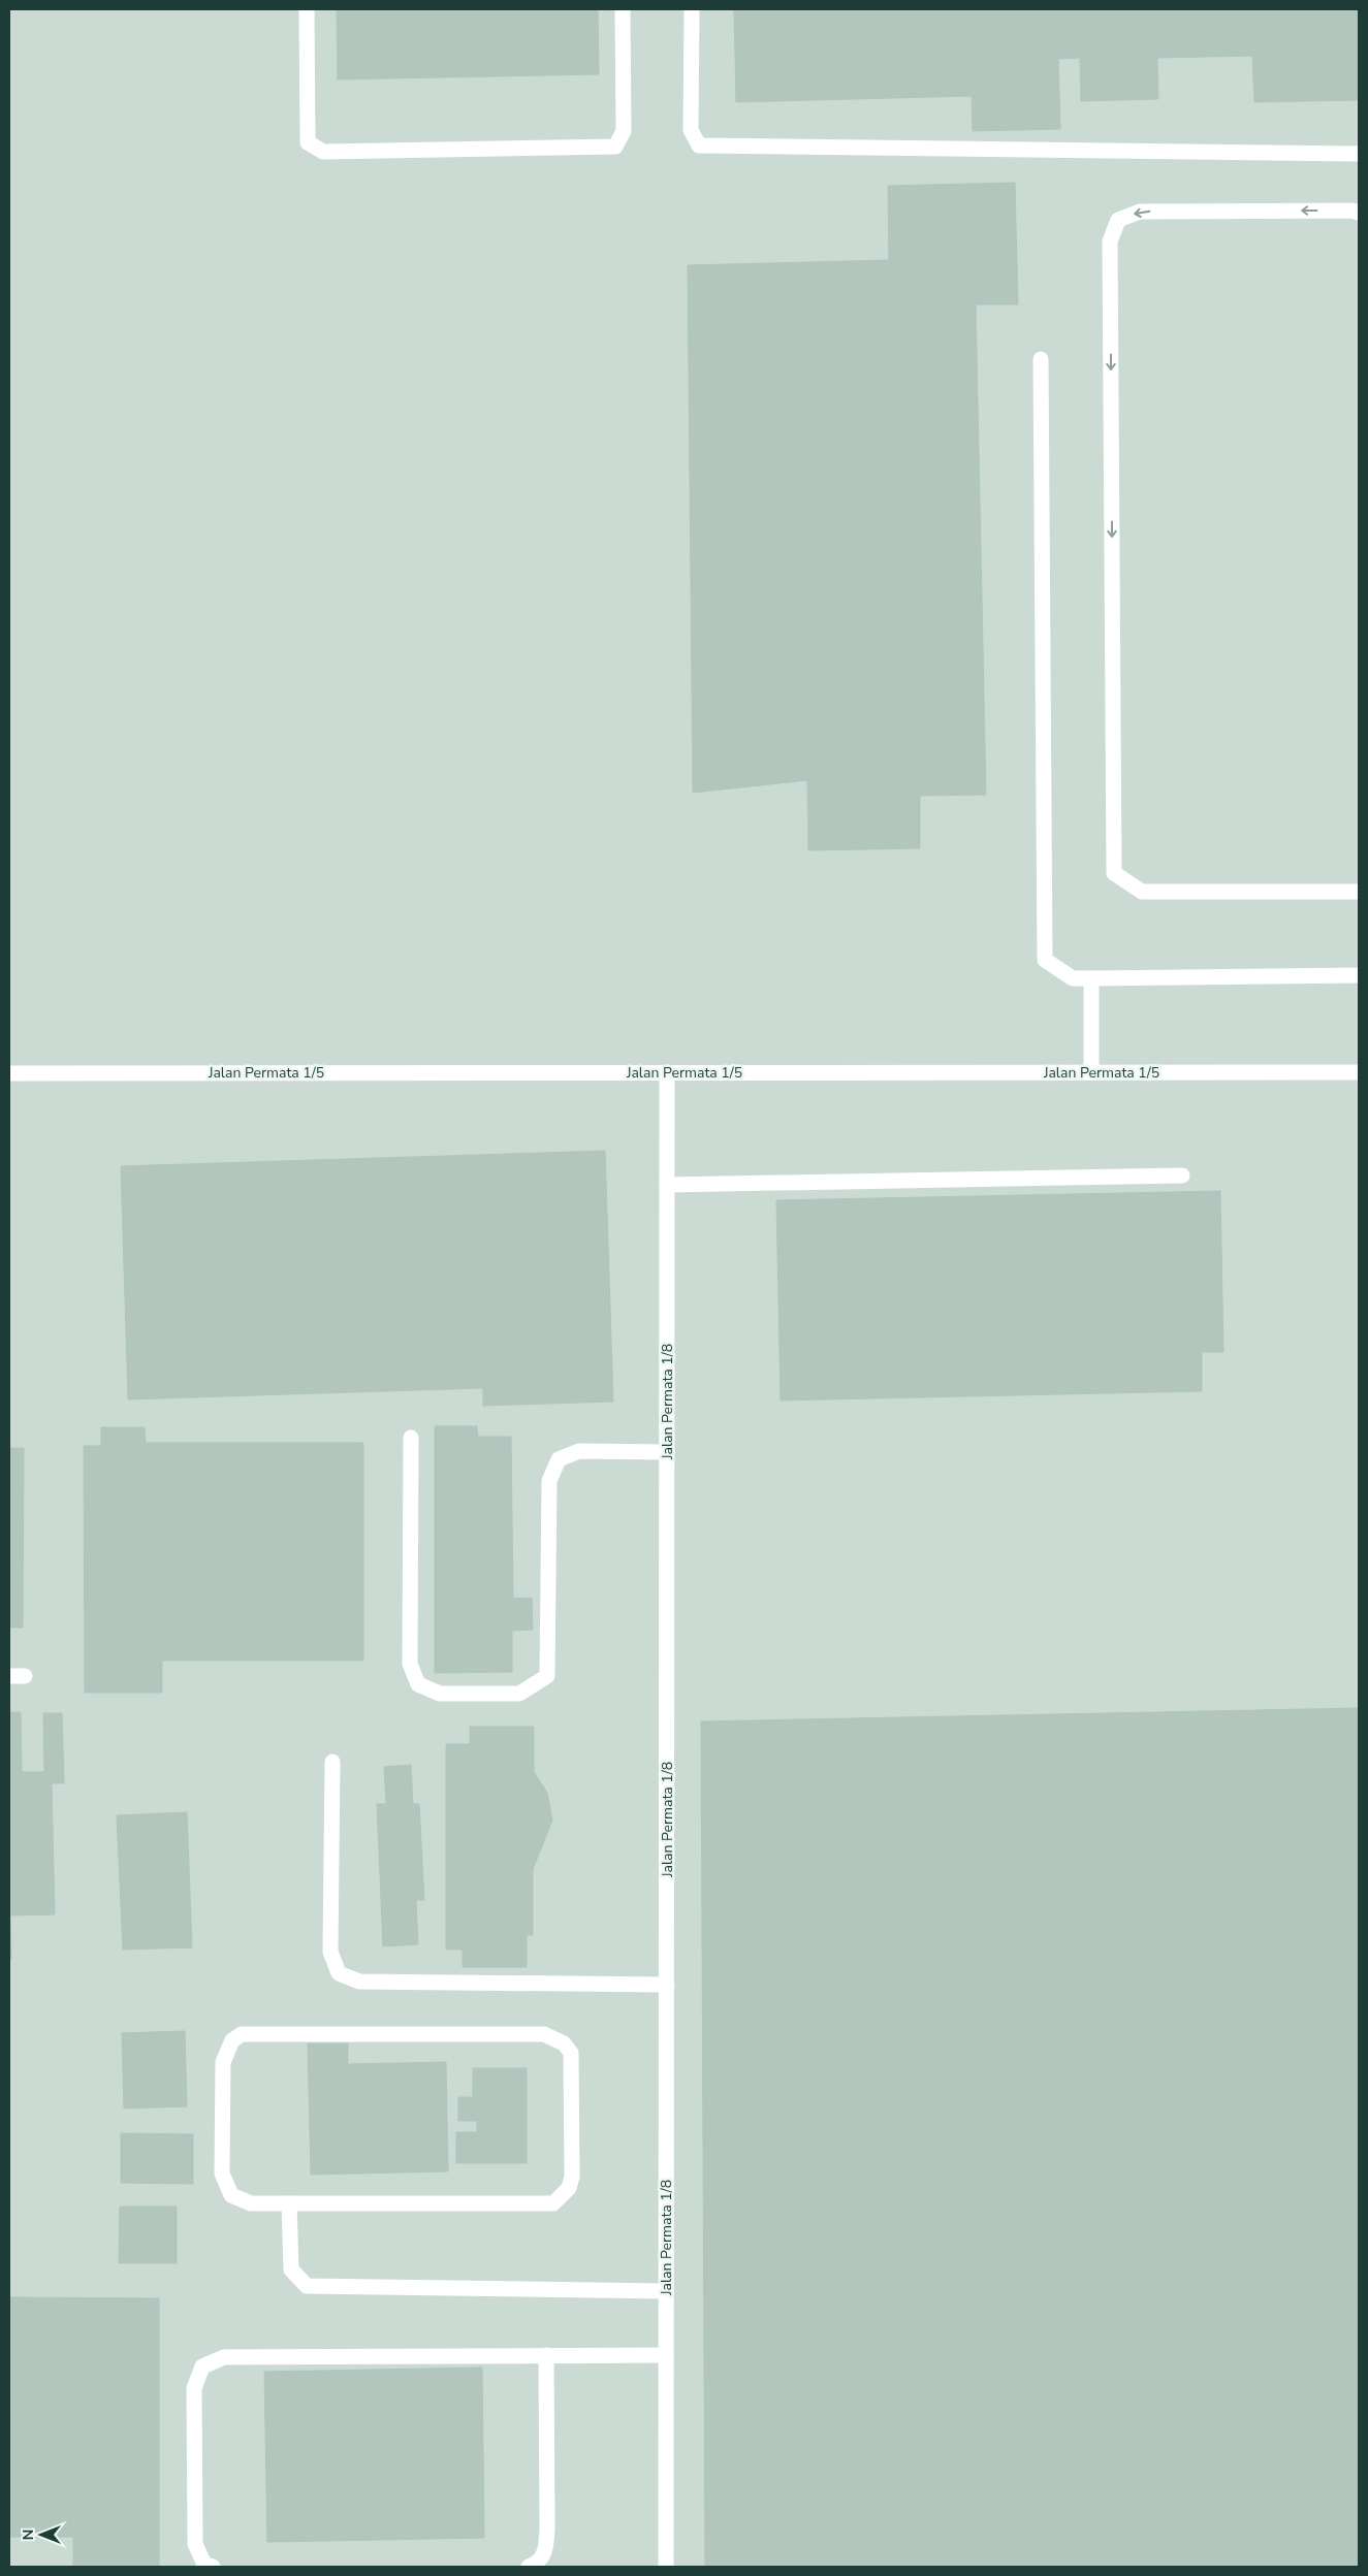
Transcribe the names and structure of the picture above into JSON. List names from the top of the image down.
{
  "streets": {
    "street": ["Jalan Permata 1/5", "Jalan Permata 1/8"]
  },
  "crossings": [
    ["Jalan Permata 1/5", "Jalan Permata 1/8"]
  ],
  "north": "left"
}
